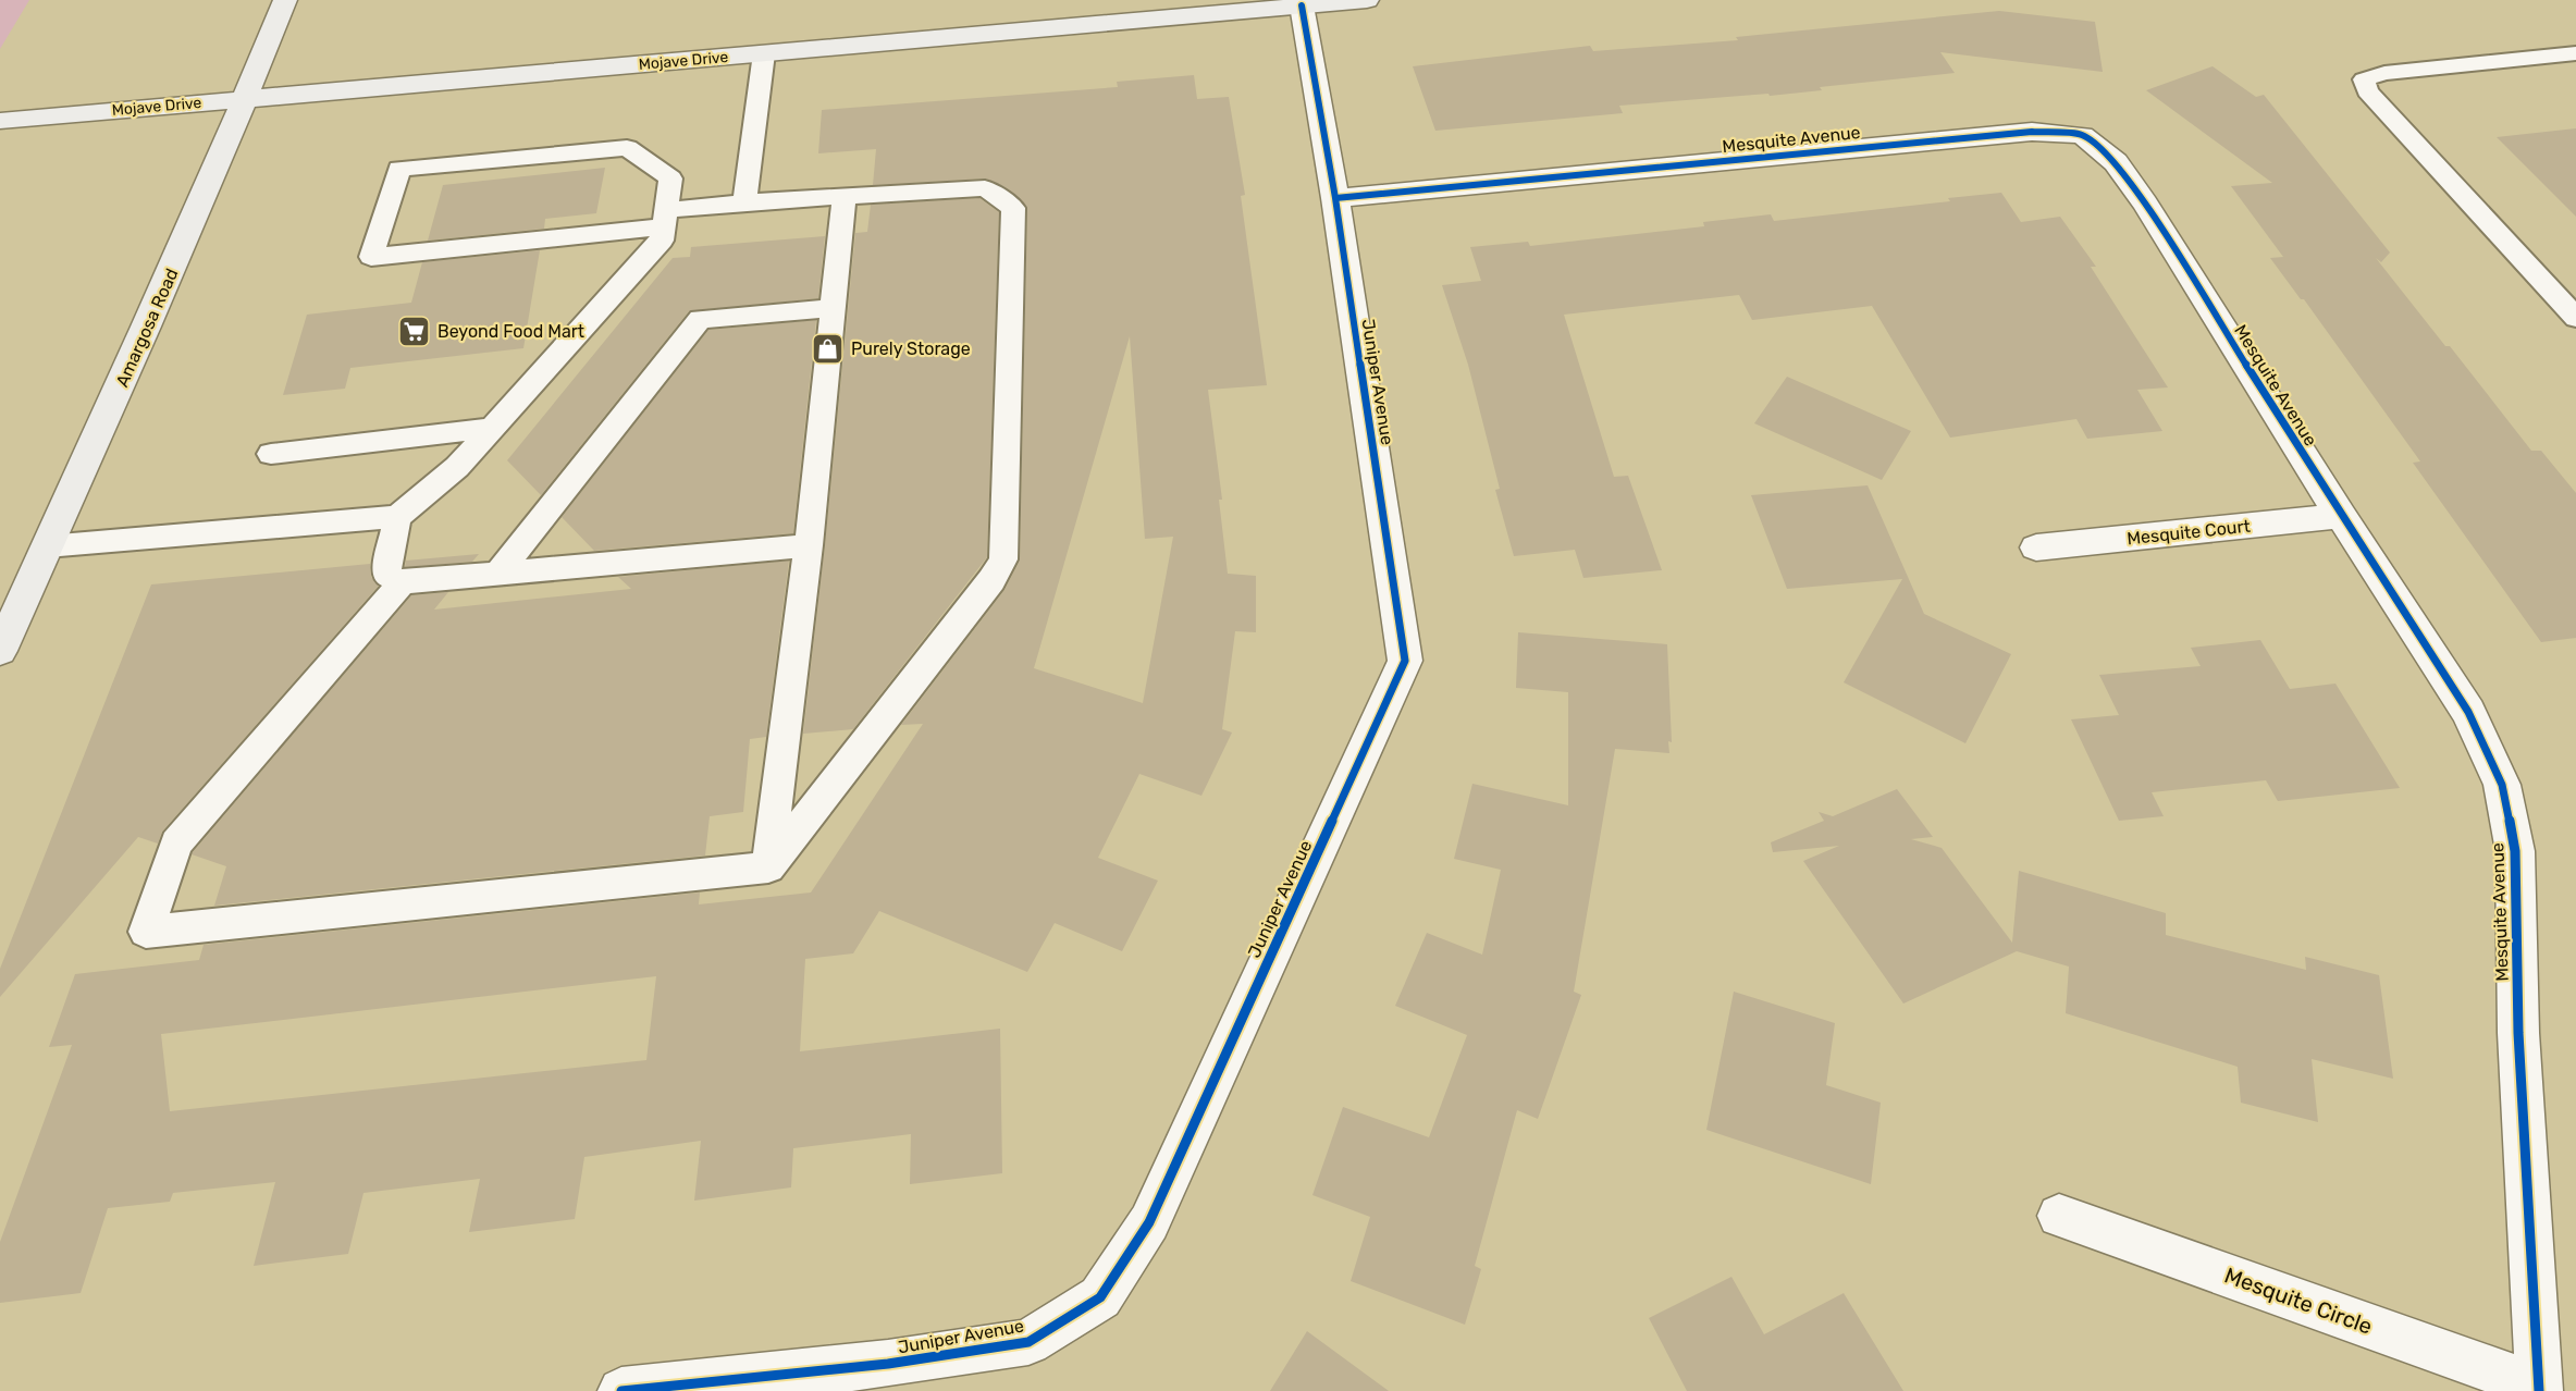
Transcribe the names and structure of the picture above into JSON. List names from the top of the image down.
{
  "streets": {
    "main road": ["Mojave Drive", "Amargosa Road"],
    "street": [
      "Mesquite Avenue",
      "Juniper Avenue",
      "Mesquite Court",
      "Mesquite Circle"
    ]
  },
  "crossings": [
    ["Mojave Drive", "Amargosa Road"],
    ["Mojave Drive", "Juniper Avenue"],
    ["Mesquite Avenue", "Juniper Avenue"],
    ["Mesquite Avenue", "Mesquite Court"],
    ["Mesquite Avenue", "Mesquite Circle"]
  ],
  "places": {
    "supermarket": ["Beyond Food Mart"],
    "shop": ["Purely Storage"]
  }
}
